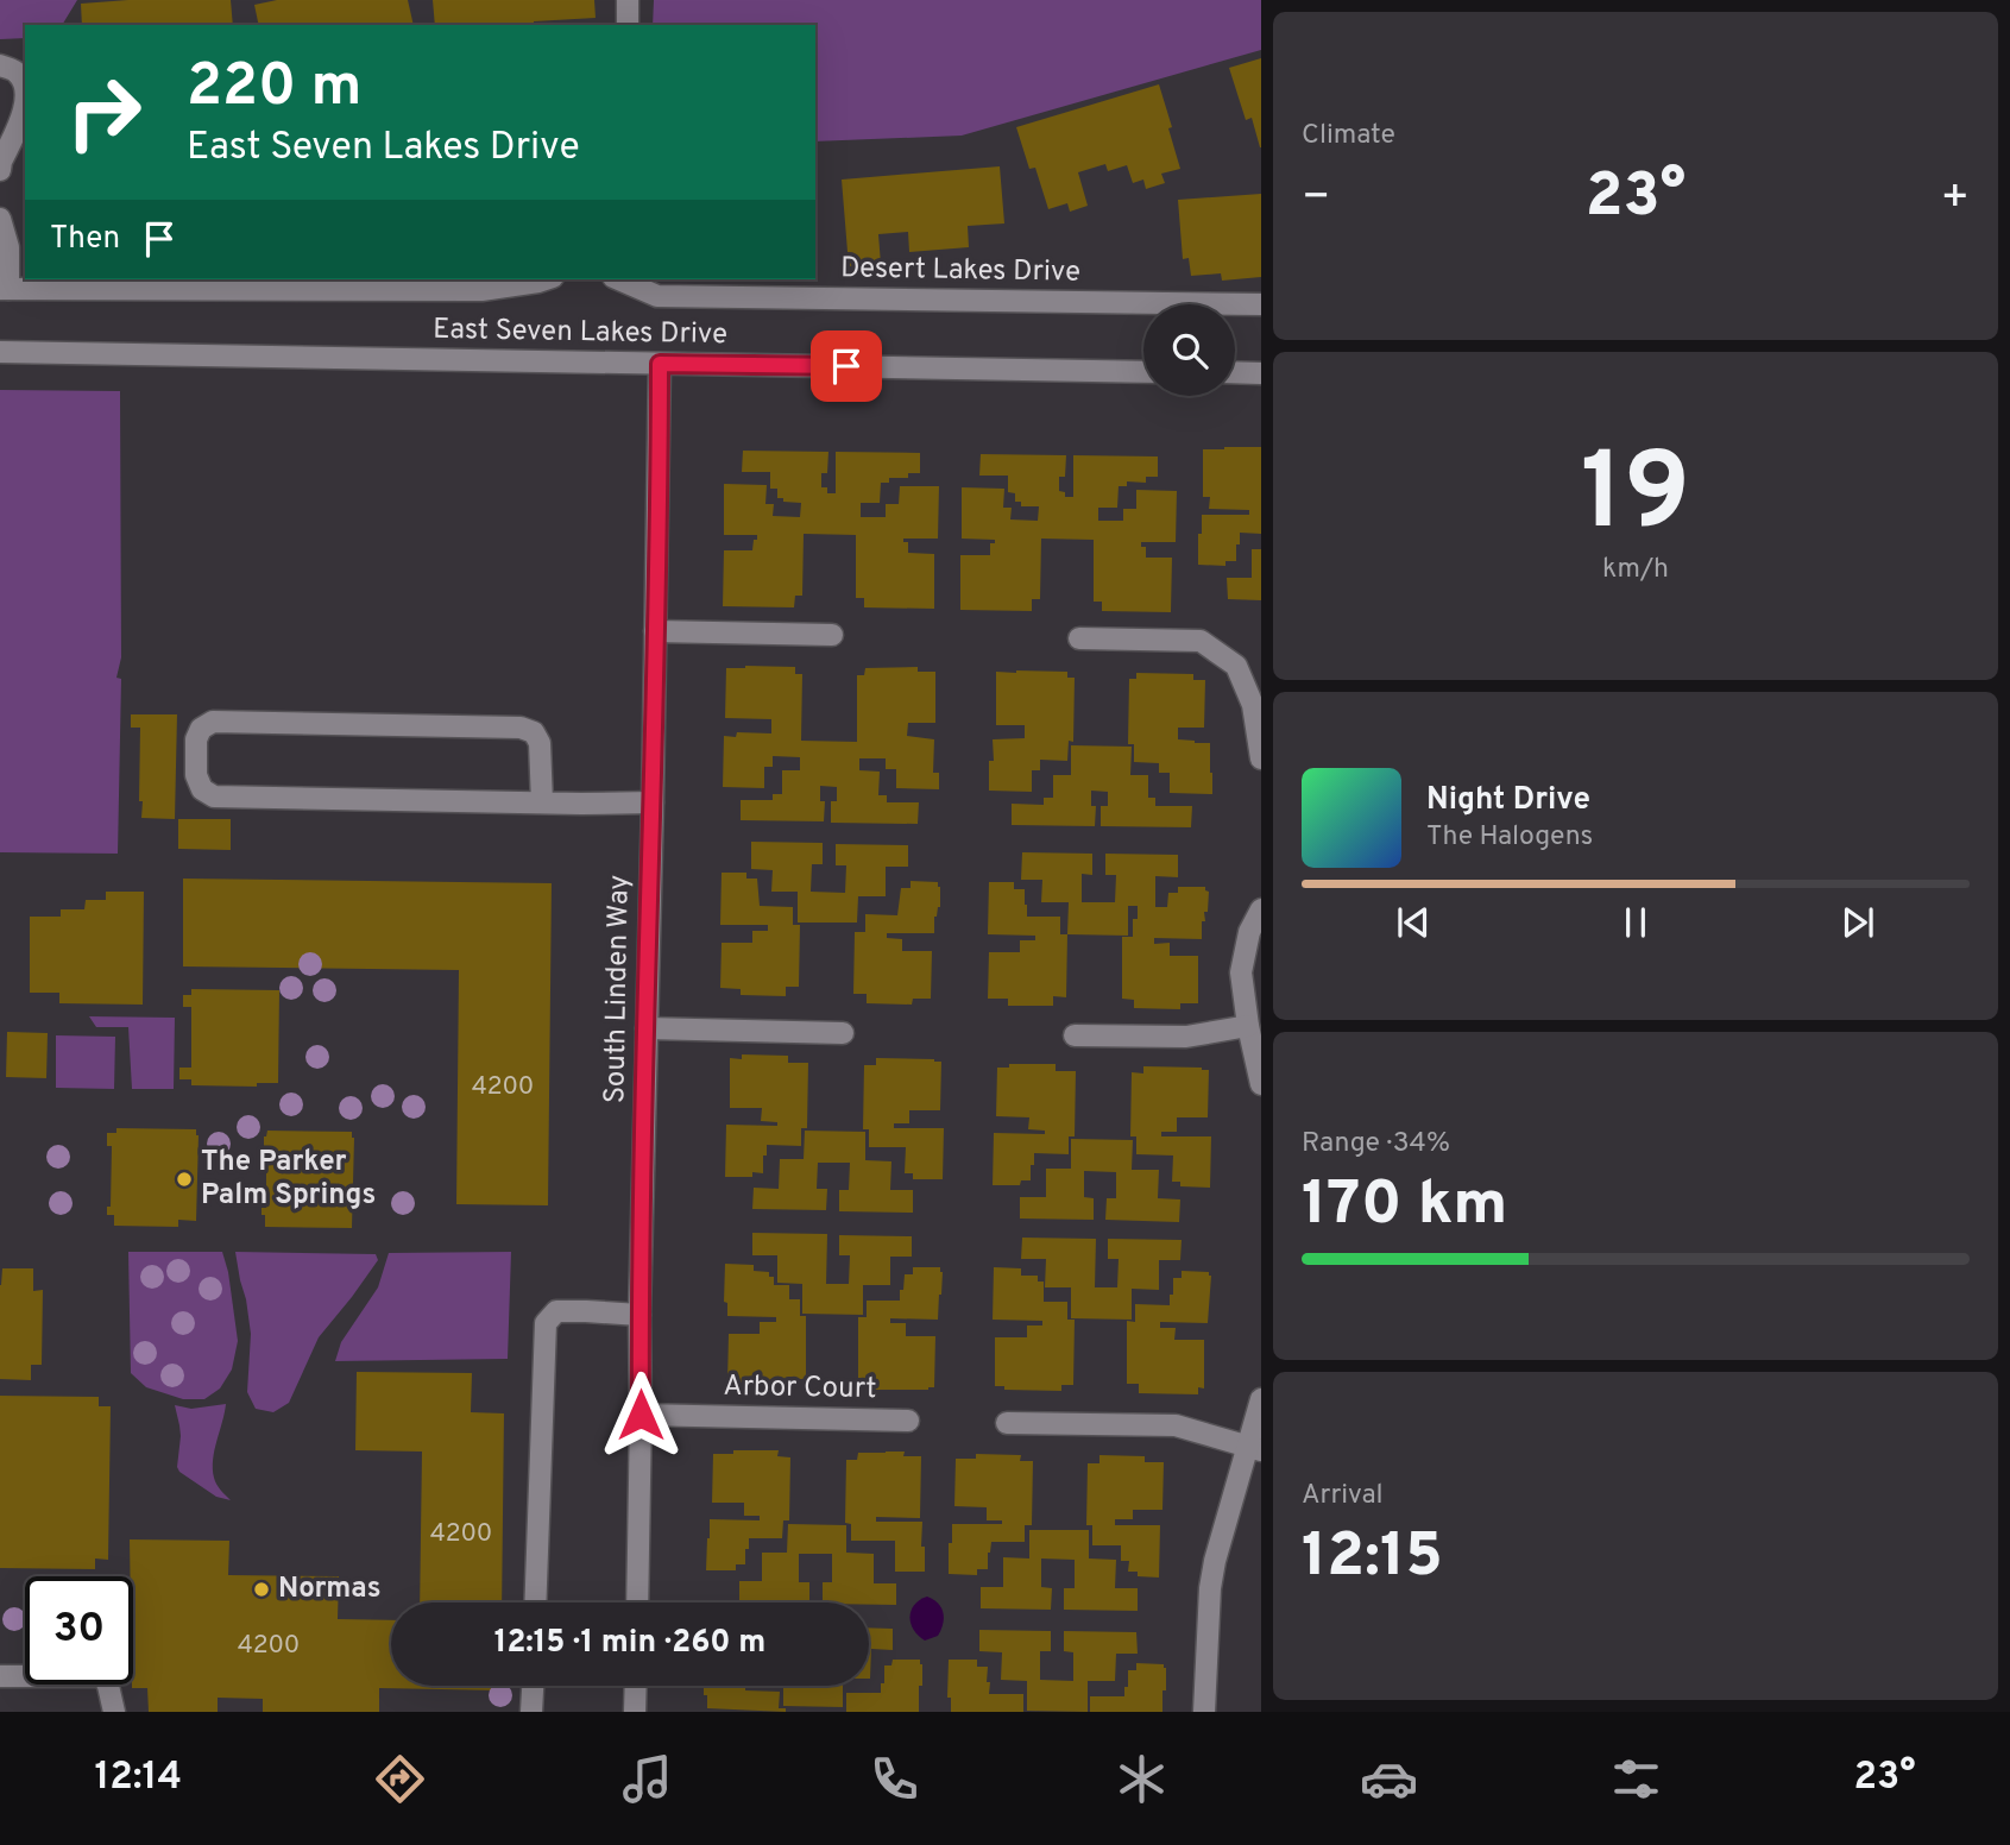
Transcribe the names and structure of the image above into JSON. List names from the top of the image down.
{
  "streets": {
    "street": [
      "Desert Lakes Drive",
      "East Seven Lakes Drive",
      "South Linden Way",
      "Arbor Court"
    ]
  },
  "crossings": [
    ["East Seven Lakes Drive", "South Linden Way"],
    ["South Linden Way", "Arbor Court"]
  ],
  "places": ["The Parker Palm Springs", "Normas"],
  "house_numbers": ["4200", "4200", "4200"],
  "page": {
    "tile": [
      "Climate",
      ["19", "km/h"],
      ["Range · 34%", "170 km"],
      ["Arrival", "12:15"]
    ],
    "turn": ["220 m", "East Seven Lakes Drive"],
    "heat": ["−", "23°", "+"],
    "then": "Then",
    "song": ["Night Drive", "The Halogens"],
    "limit": "30",
    "trip": "12:15 · 1 min · 260 m",
    "tabs": ["12:14", "23°"]
  }
}
